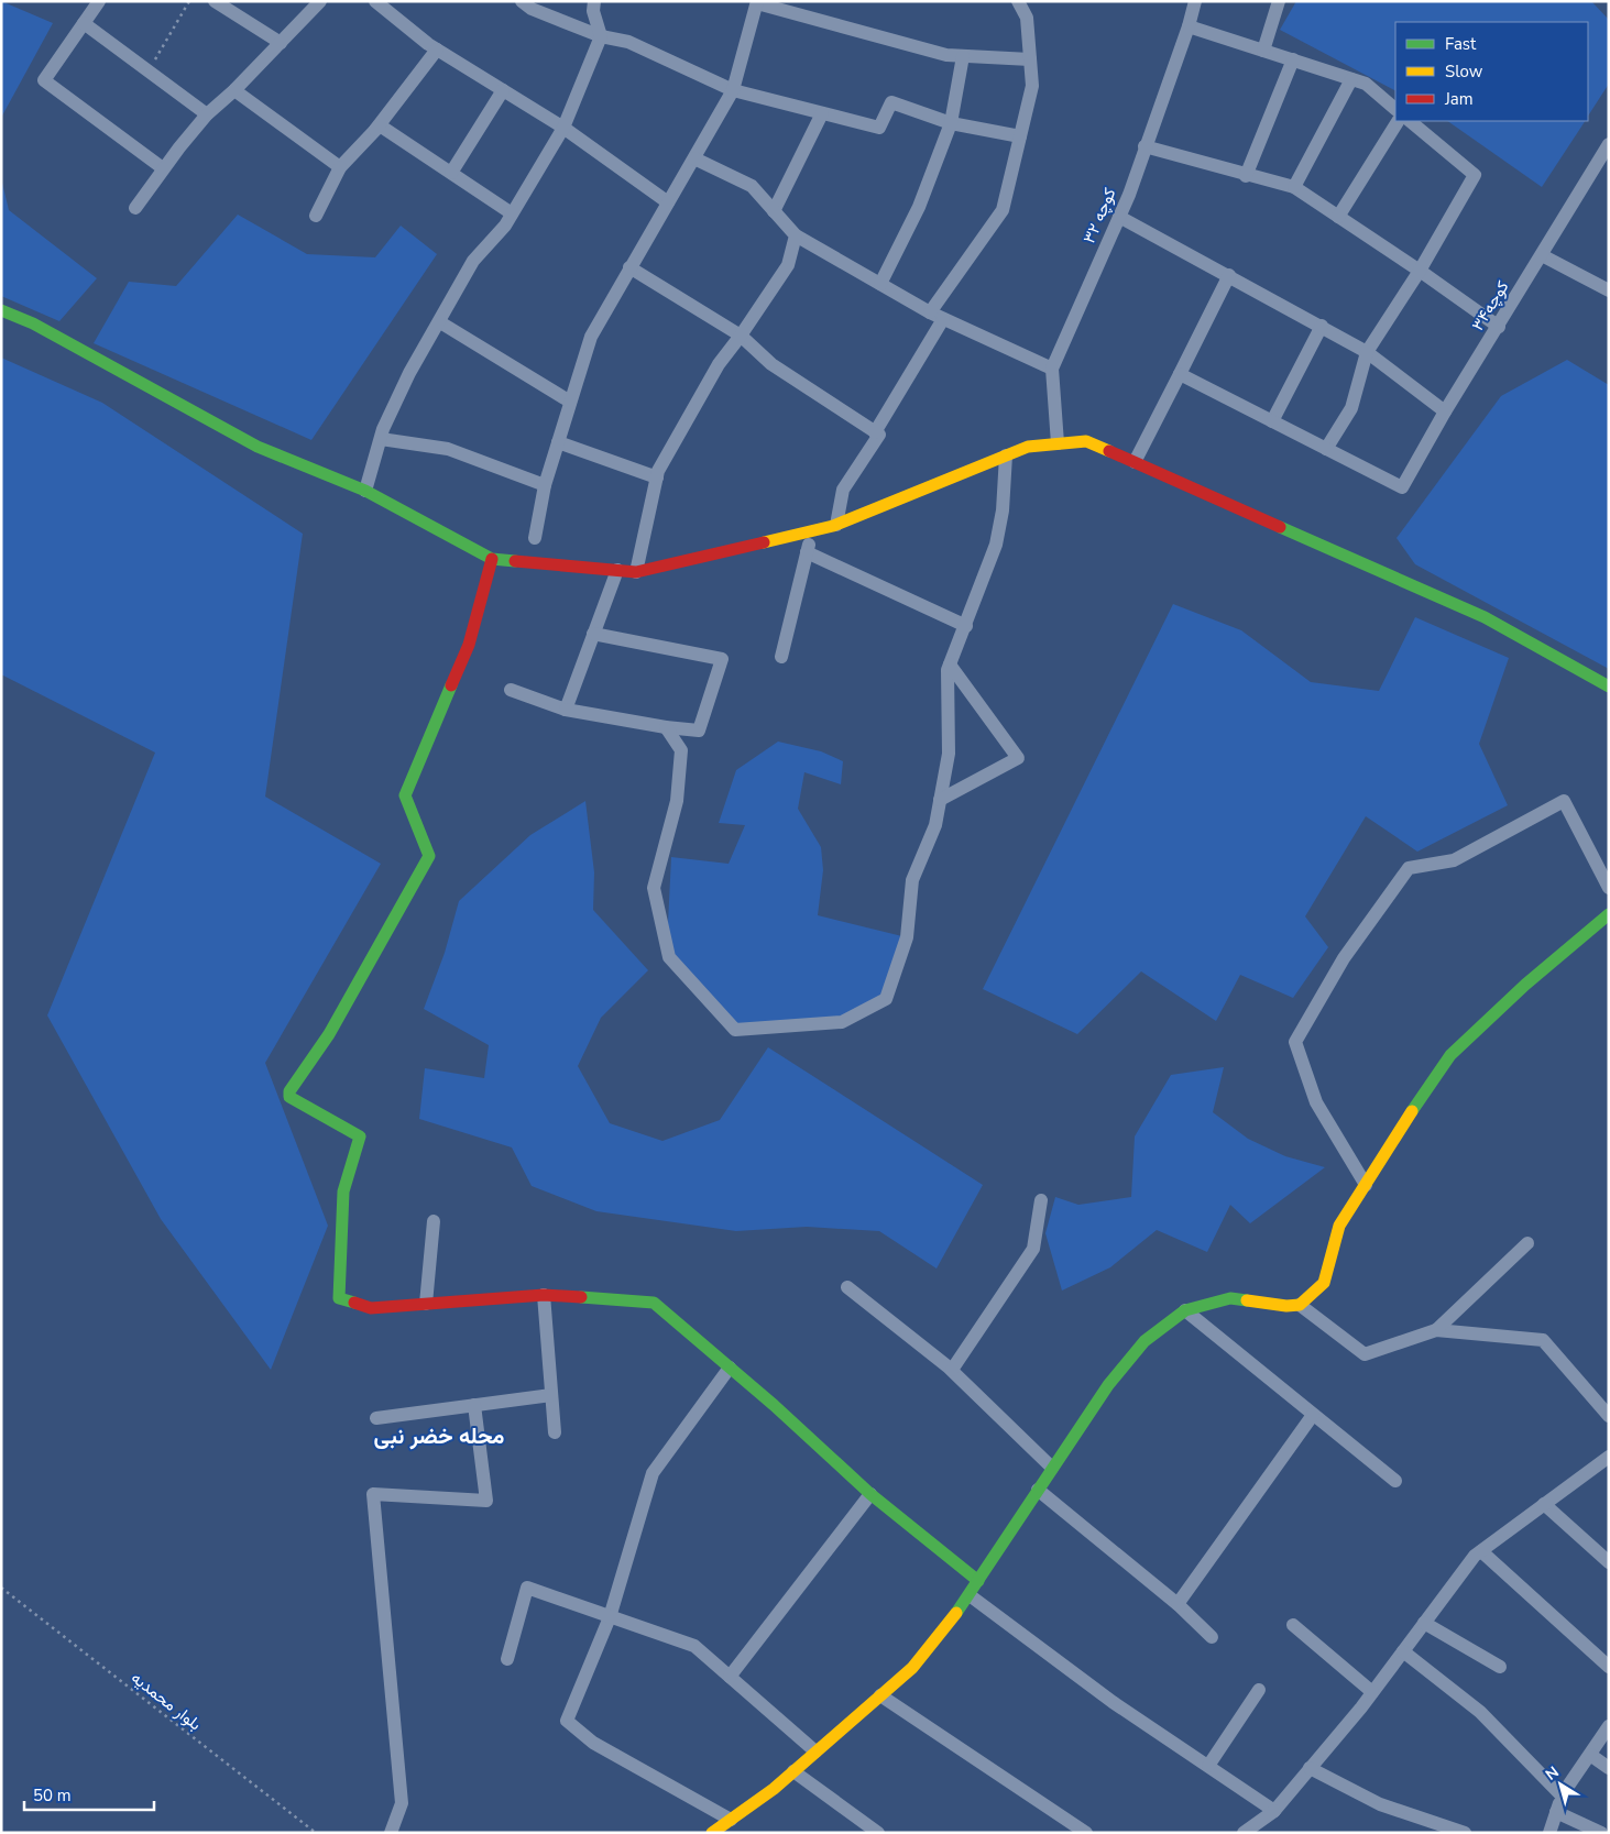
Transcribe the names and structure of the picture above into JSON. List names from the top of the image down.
{
  "streets": {
    "street": ["کوچه ۳۲", "کوچه۳۴"],
    "path": ["بلوار محمدیه"]
  },
  "districts": ["محله خضر نبی"],
  "legend": ["Fast", "Slow", "Jam"],
  "scale_bar": "50 m",
  "north": "top left"
}
